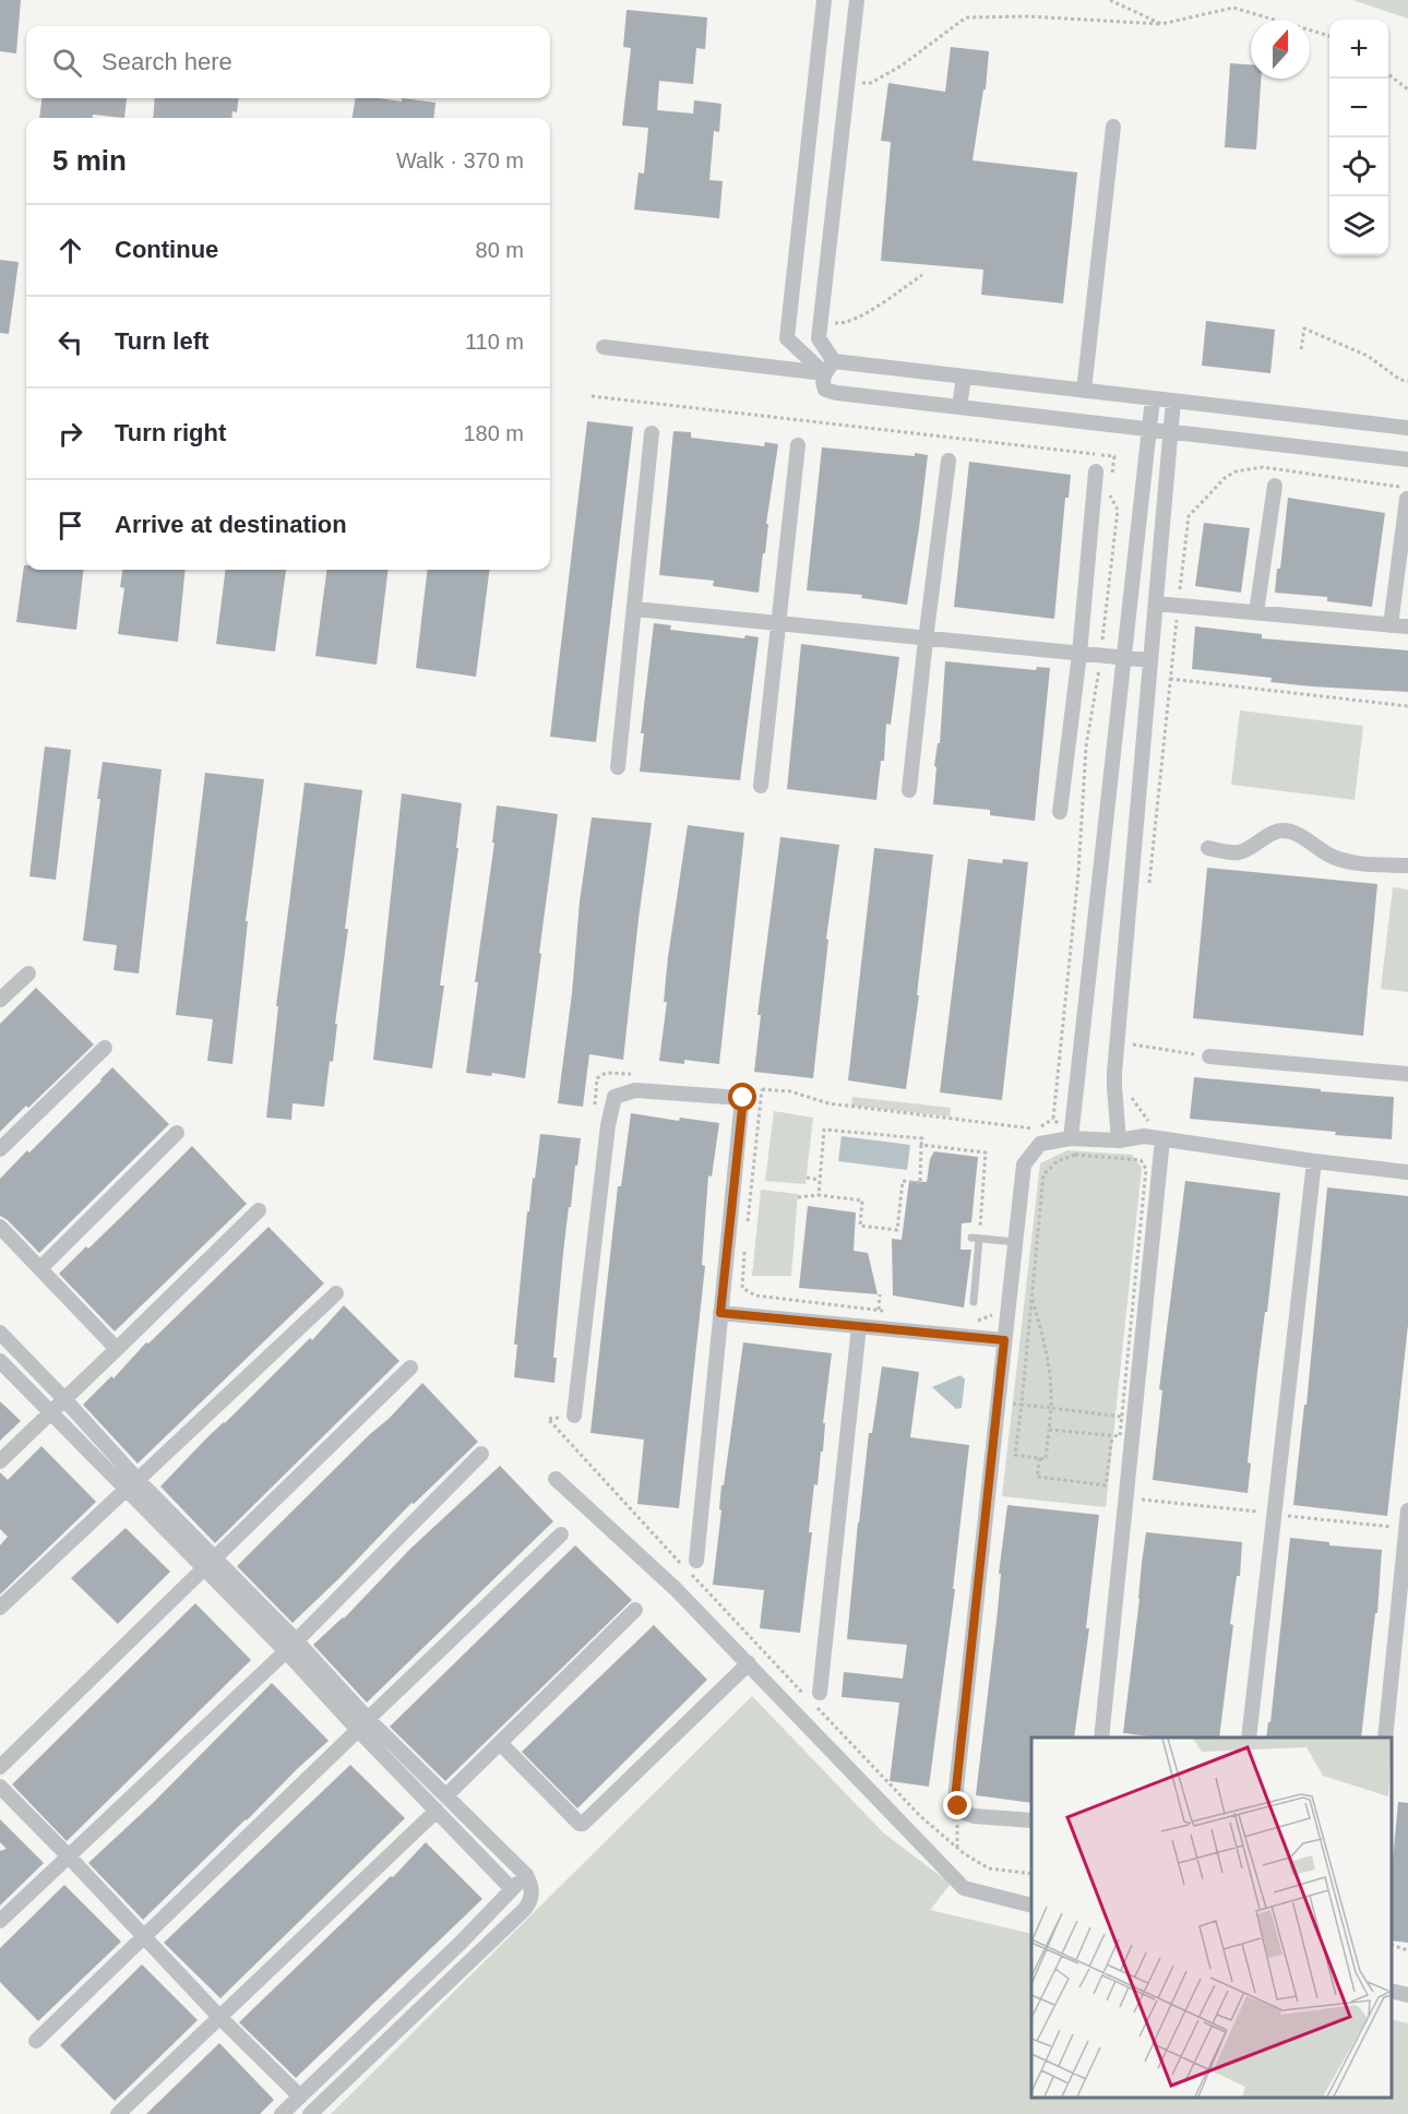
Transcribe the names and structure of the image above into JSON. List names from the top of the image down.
{
  "north": "top",
  "page": {
    "map_buttons": ["+", "−"],
    "search": "Search here",
    "heading": ["5 min", "Walk · 370 m"],
    "list": [
      ["Continue", "80 m"],
      ["Turn left", "110 m"],
      ["Turn right", "180 m"],
      "Arrive at destination"
    ]
  }
}
